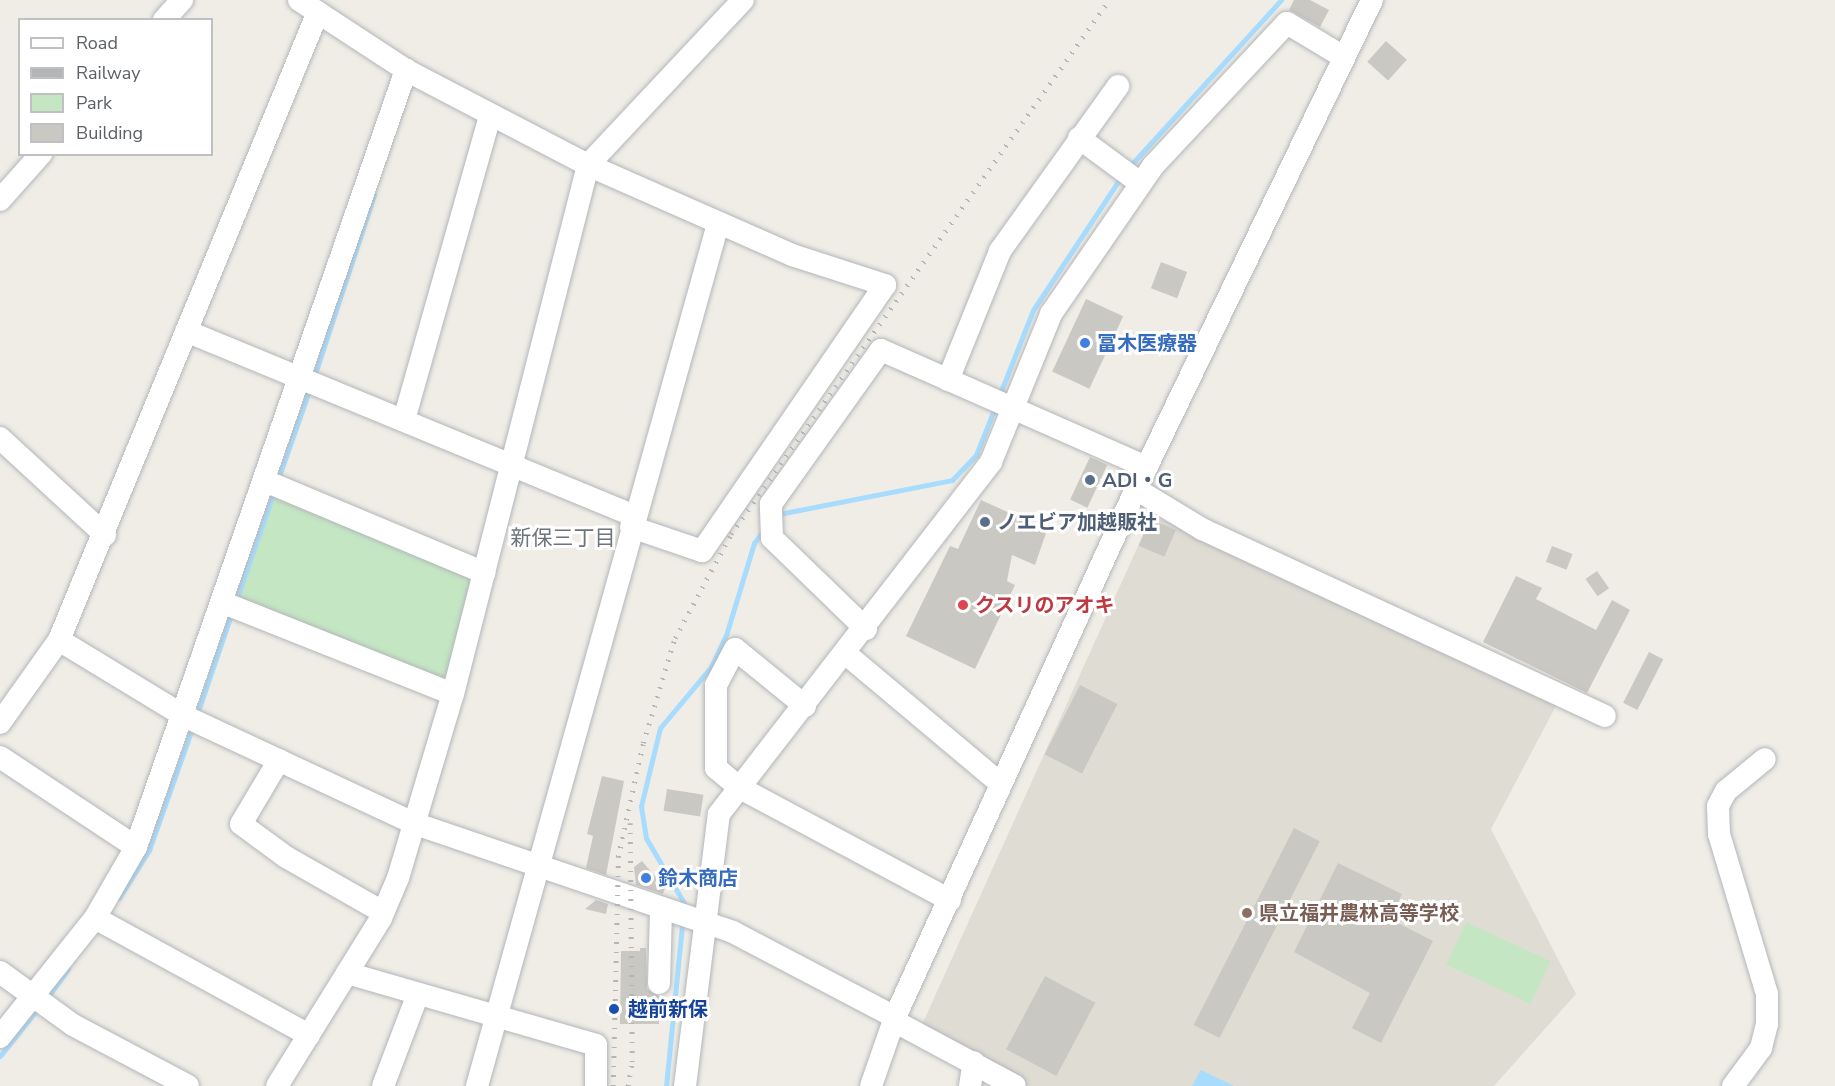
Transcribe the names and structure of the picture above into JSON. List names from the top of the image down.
{
  "districts": ["新保三丁目"],
  "places": [
    "冨木医療器",
    "ADI・G",
    "ノエビア加越販社",
    "クスリのアオキ",
    "鈴木商店",
    "県立福井農林高等学校",
    "越前新保"
  ],
  "legend": [
    "Road",
    "Railway",
    "Park",
    "Building"
  ]
}
